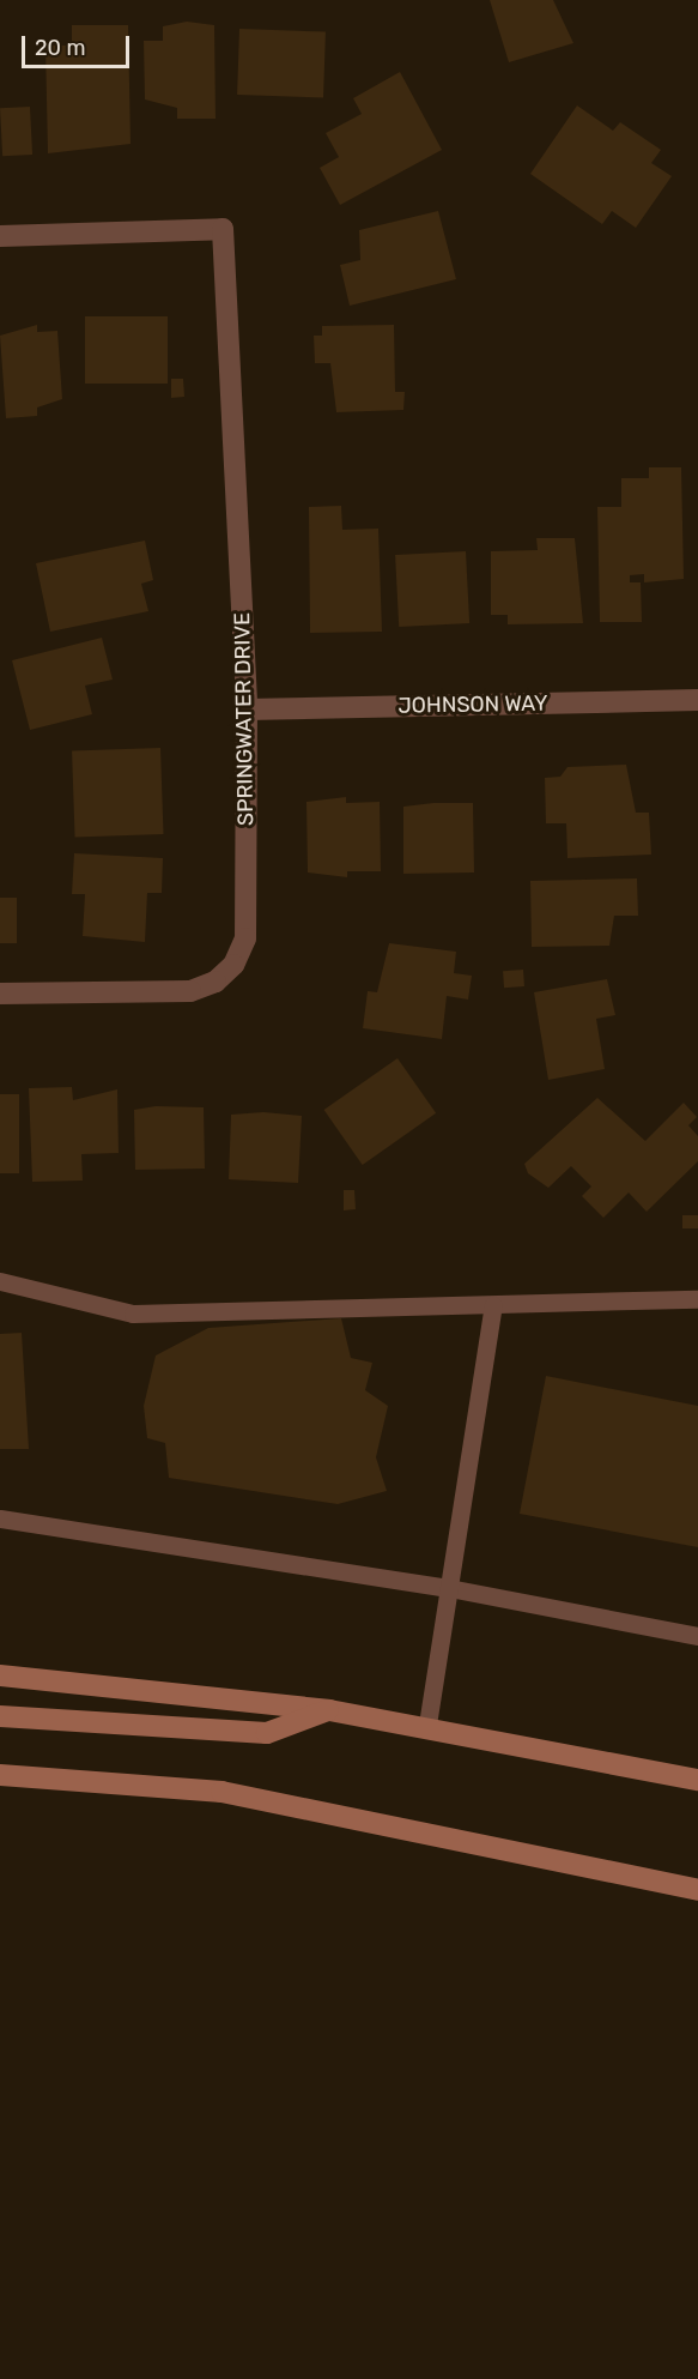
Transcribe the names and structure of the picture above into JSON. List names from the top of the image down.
{
  "streets": {
    "street": ["JOHNSON WAY", "SPRINGWATER DRIVE"]
  },
  "crossings": [
    ["JOHNSON WAY", "SPRINGWATER DRIVE"]
  ],
  "scale_bar": "20 m"
}
